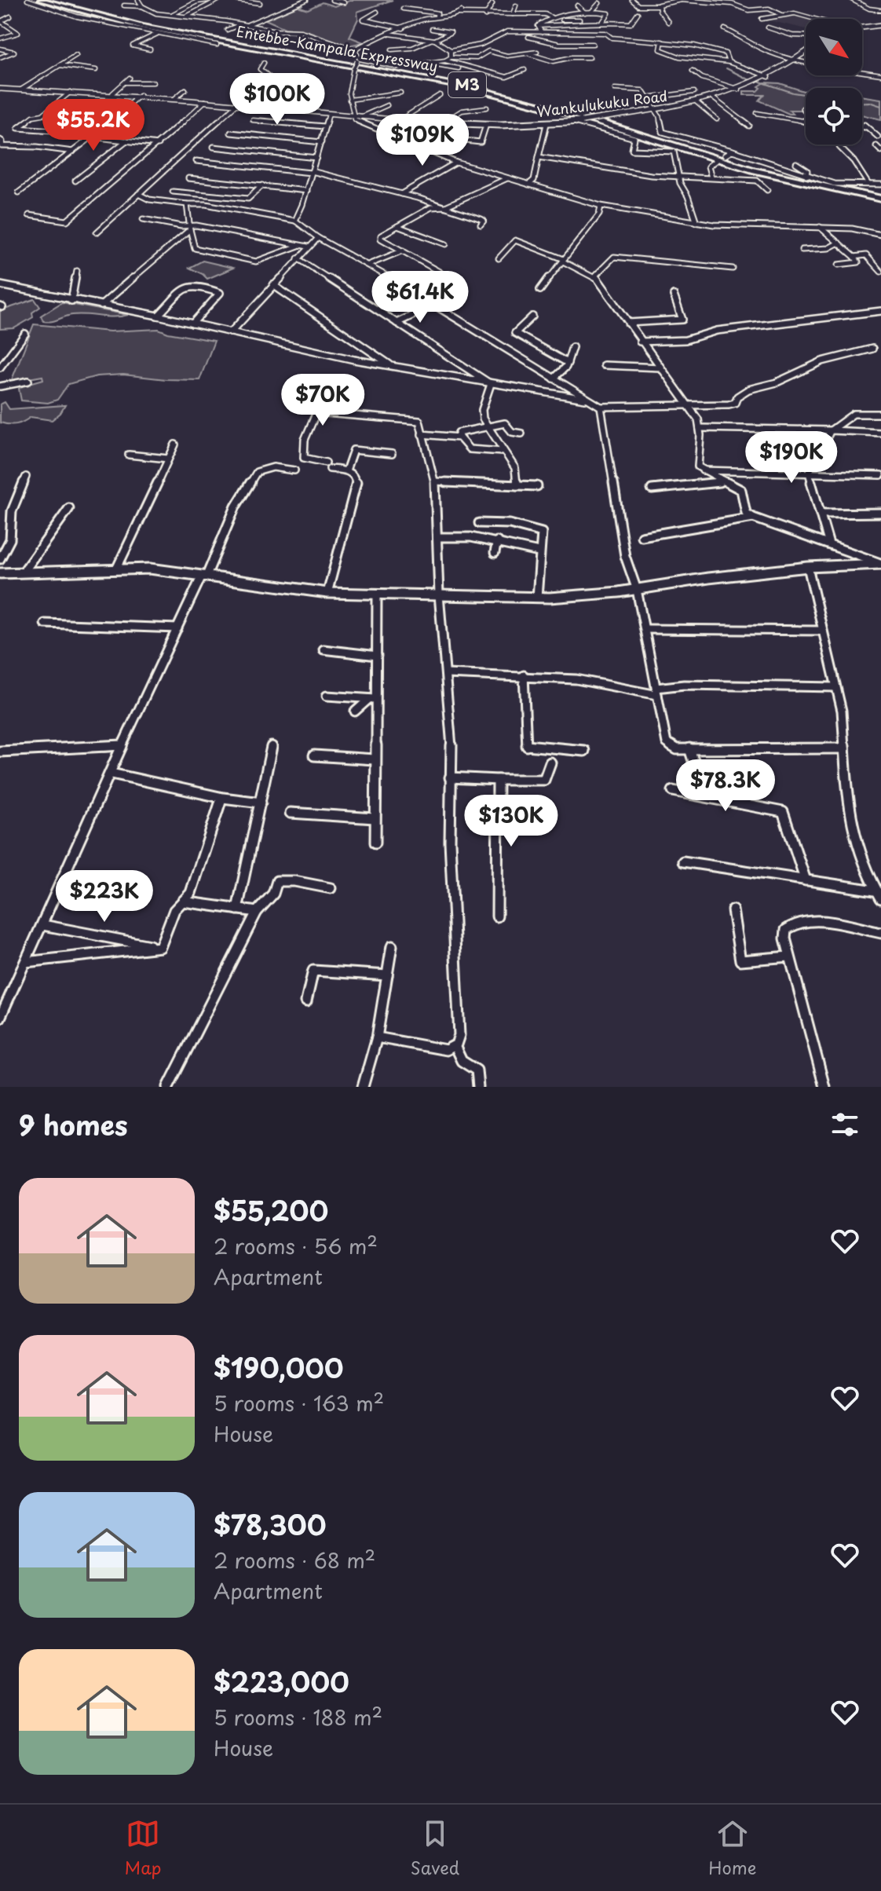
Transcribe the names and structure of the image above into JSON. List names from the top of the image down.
{
  "streets": {
    "highway": ["Entebbe–Kampala Expressway", "M3"],
    "main road": ["Wankulukuku Road"]
  },
  "north": "bottom right",
  "page": {
    "price": [
      "$100K",
      "$55.2K",
      "$109K",
      "$61.4K",
      "$70K",
      "$190K",
      "$78.3K",
      "$130K",
      "$223K"
    ],
    "heading": "9 homes",
    "list": [
      {
        "name": "$55,200",
        "note": "2 rooms · 56 m² · Apartment"
      },
      {
        "name": "$190,000",
        "note": "5 rooms · 163 m² · House"
      },
      {
        "name": "$78,300",
        "note": "2 rooms · 68 m² · Apartment"
      },
      {
        "name": "$223,000",
        "note": "5 rooms · 188 m² · House"
      }
    ],
    "tabs": ["Map", "Saved", "Home"]
  }
}
